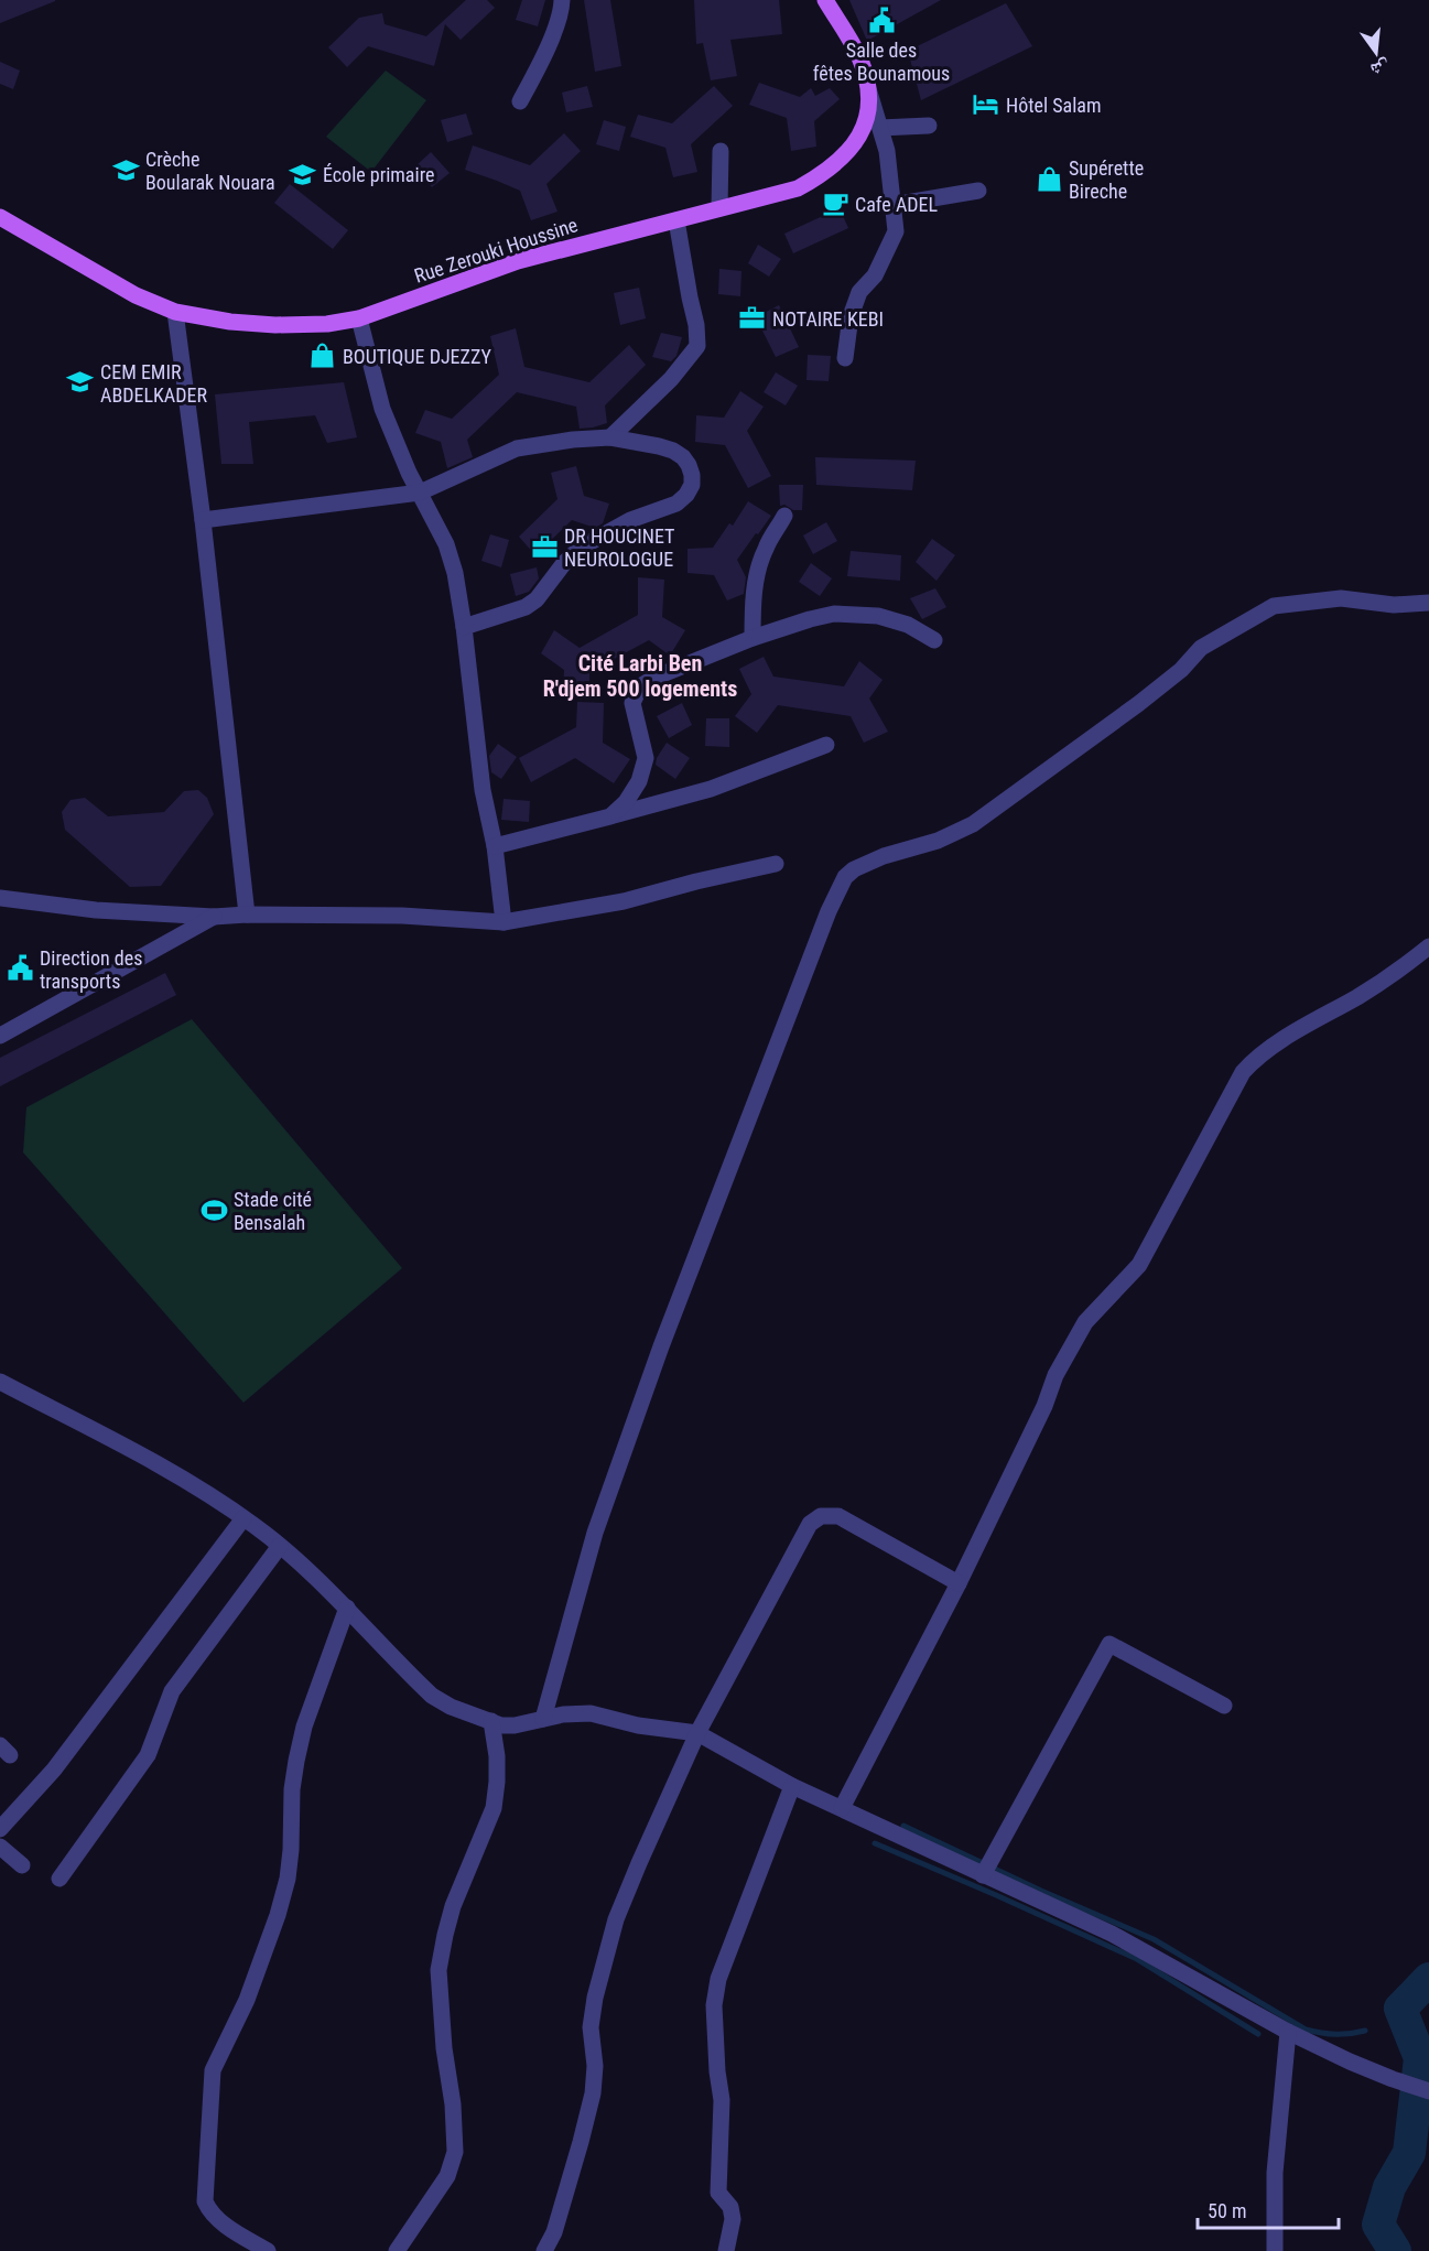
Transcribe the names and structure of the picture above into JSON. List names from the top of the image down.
{
  "streets": {
    "main road": ["Rue Zerouki Houssine"]
  },
  "districts": ["Cité Larbi Ben R'djem 500 logements"],
  "places": {
    "public building": ["Salle des fêtes Bounamous", "Direction des transports"],
    "hotel": ["Hôtel Salam"],
    "school or university": ["Crèche Boularak Nouara", "École primaire", "CEM EMIR ABDELKADER"],
    "shop": ["Supérette Bireche", "BOUTIQUE DJEZZY"],
    "cafe": ["Cafe ADEL"],
    "office": ["NOTAIRE KEBI", "DR HOUCINET NEUROLOGUE"],
    "sports": ["Stade cité Bensalah"]
  },
  "scale_bar": "50 m",
  "north": "bottom"
}
